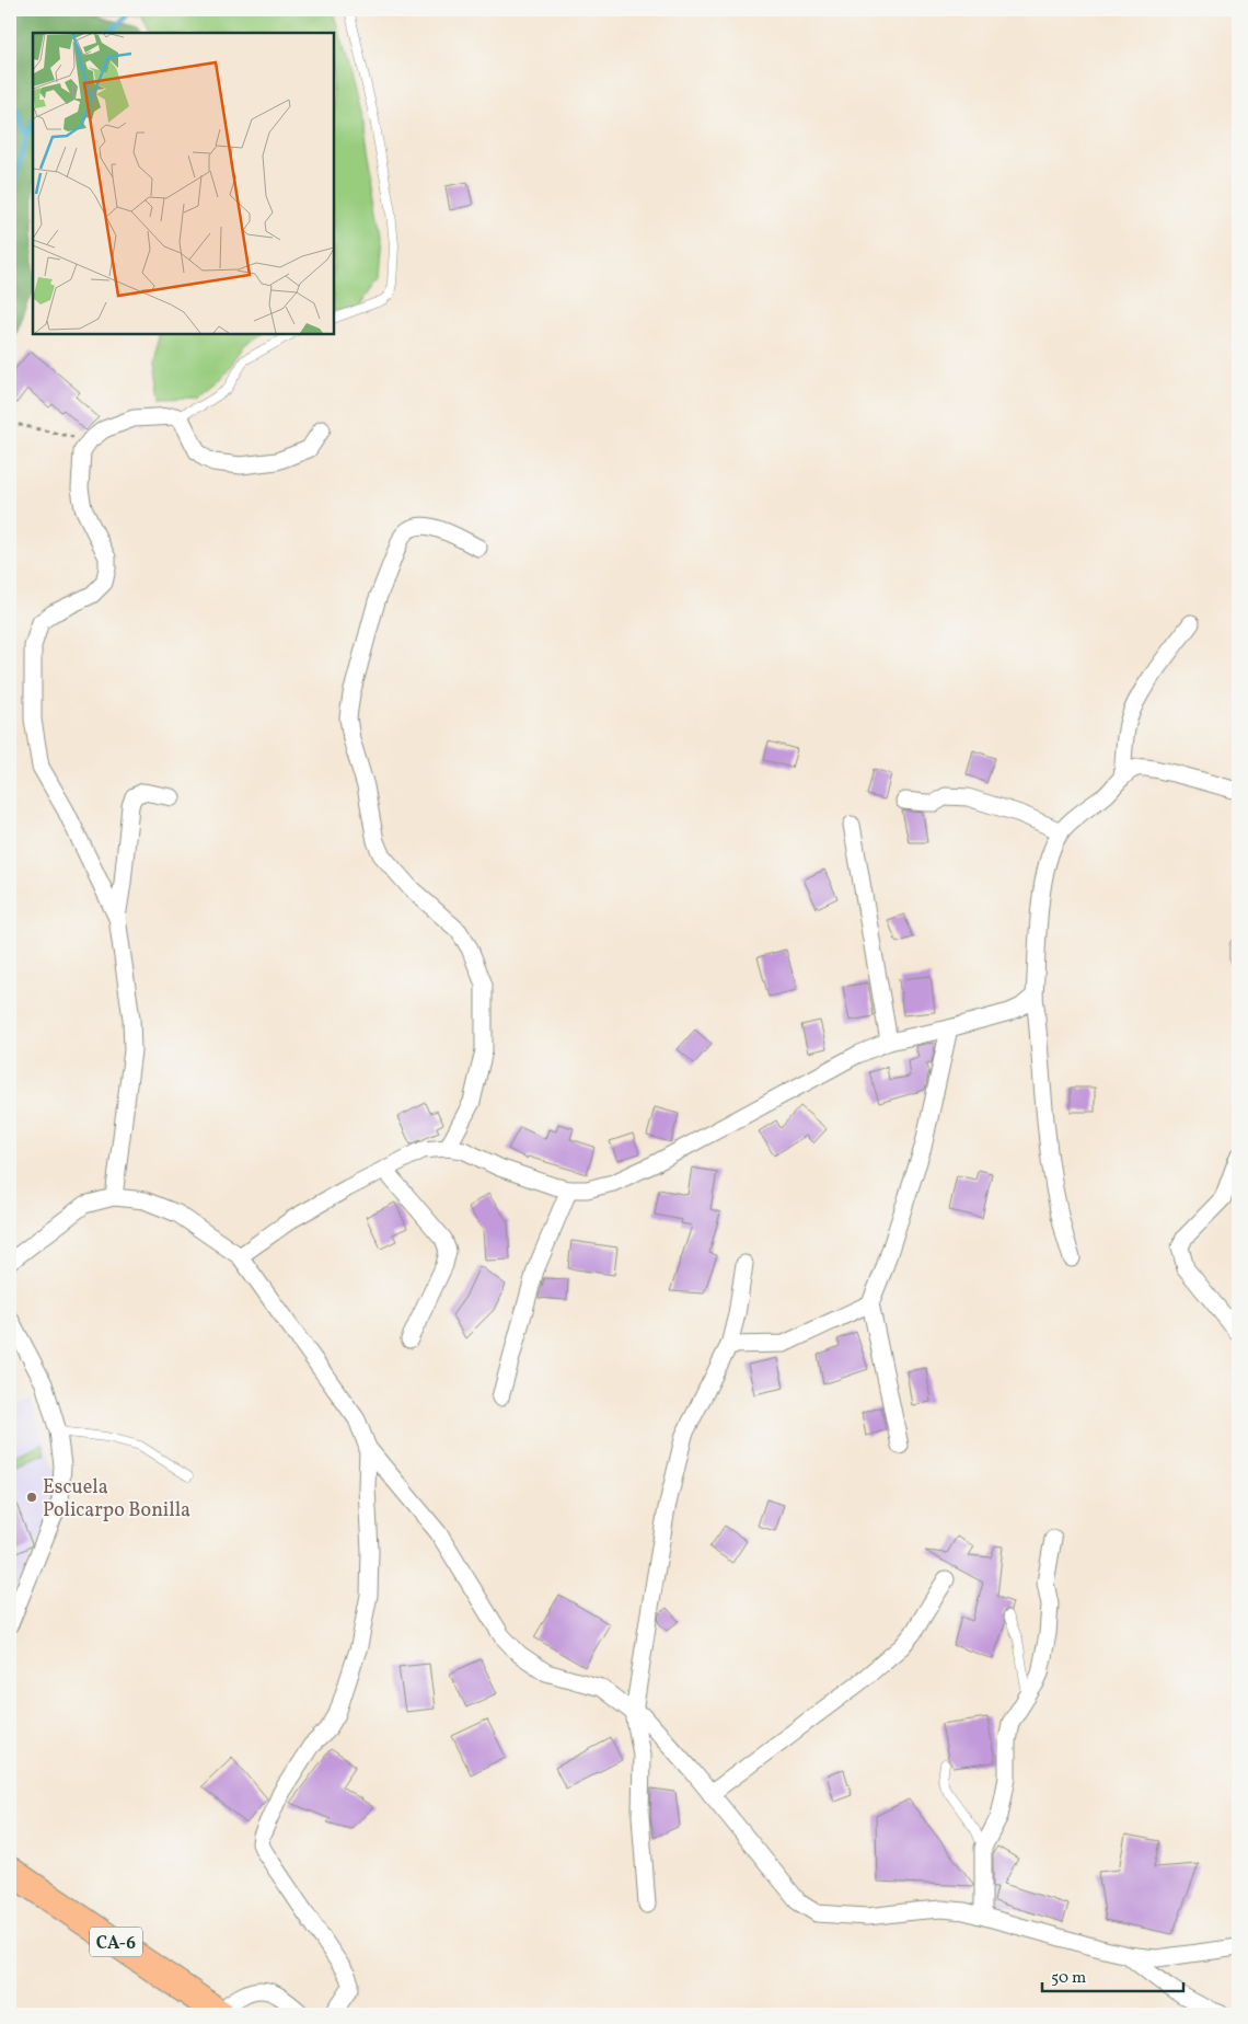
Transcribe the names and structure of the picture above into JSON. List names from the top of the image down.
{
  "streets": {
    "highway": ["CA-6"]
  },
  "places": ["Escuela Policarpo Bonilla"],
  "scale_bar": "50 m"
}
